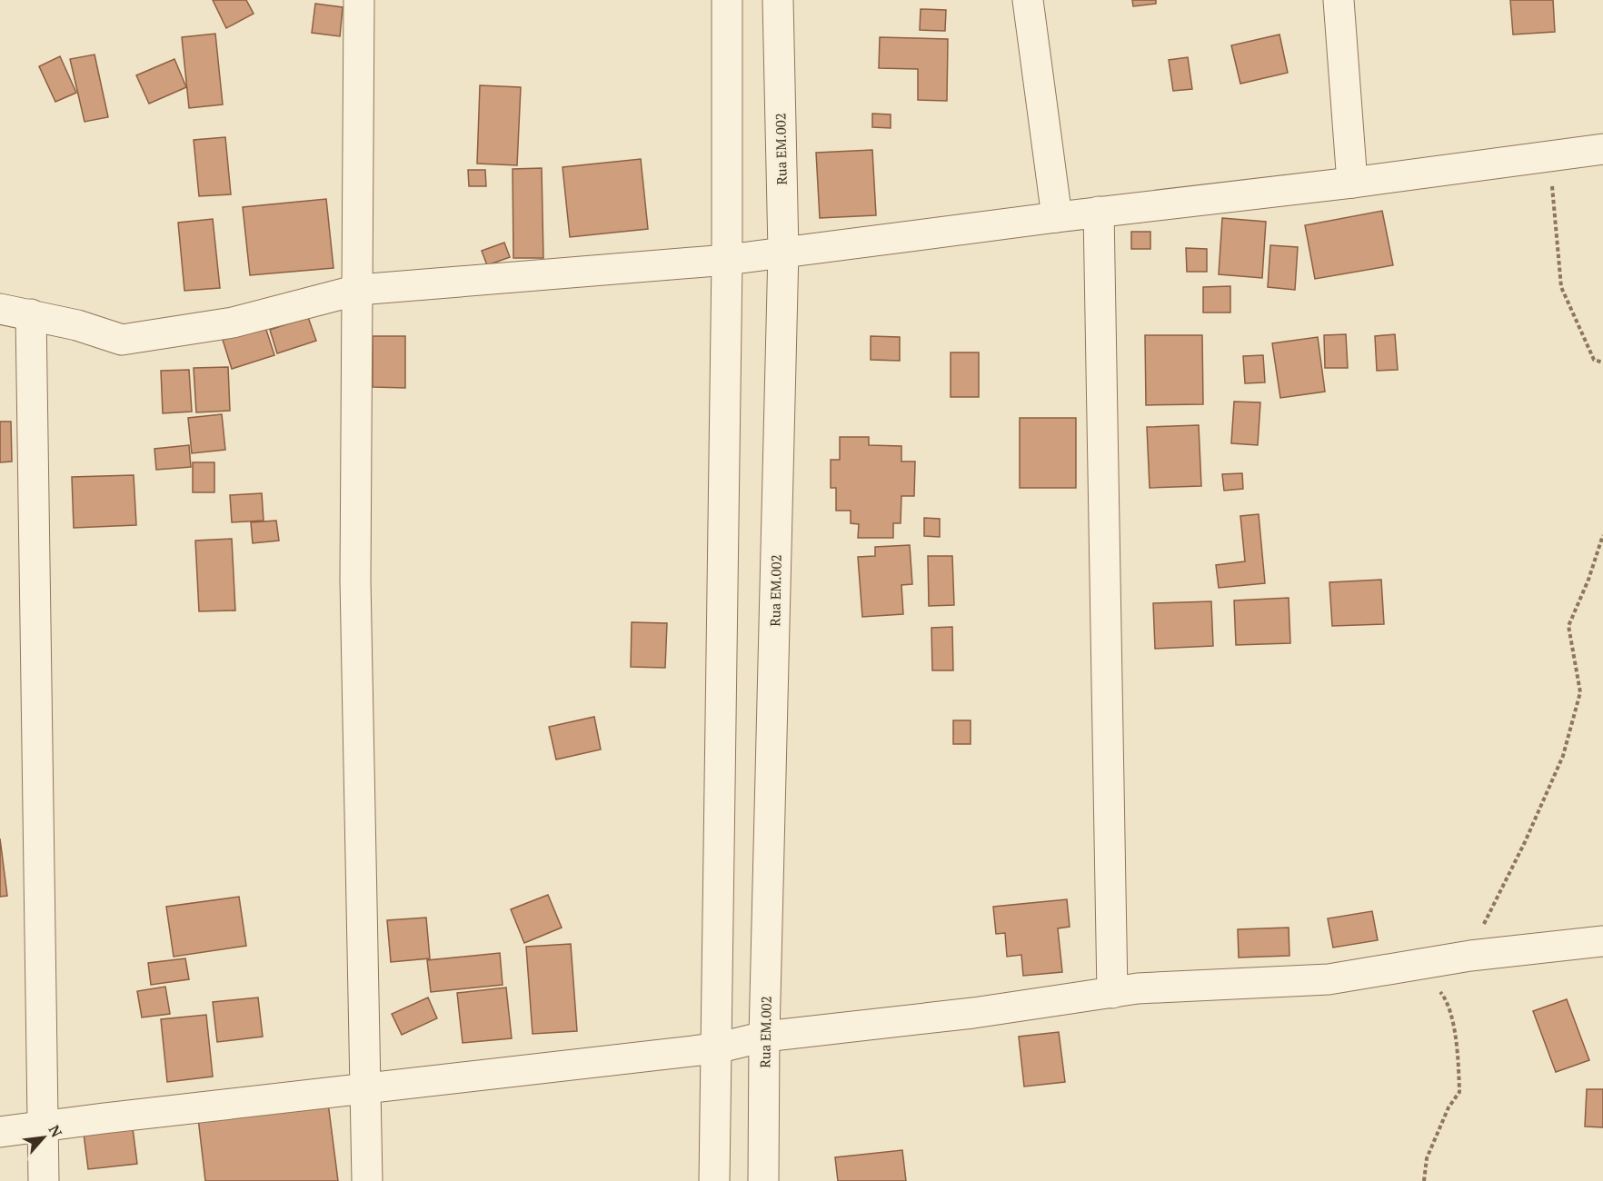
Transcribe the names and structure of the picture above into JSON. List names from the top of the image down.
{
  "streets": {
    "street": ["Rua EM.002"]
  },
  "north": "top right"
}
